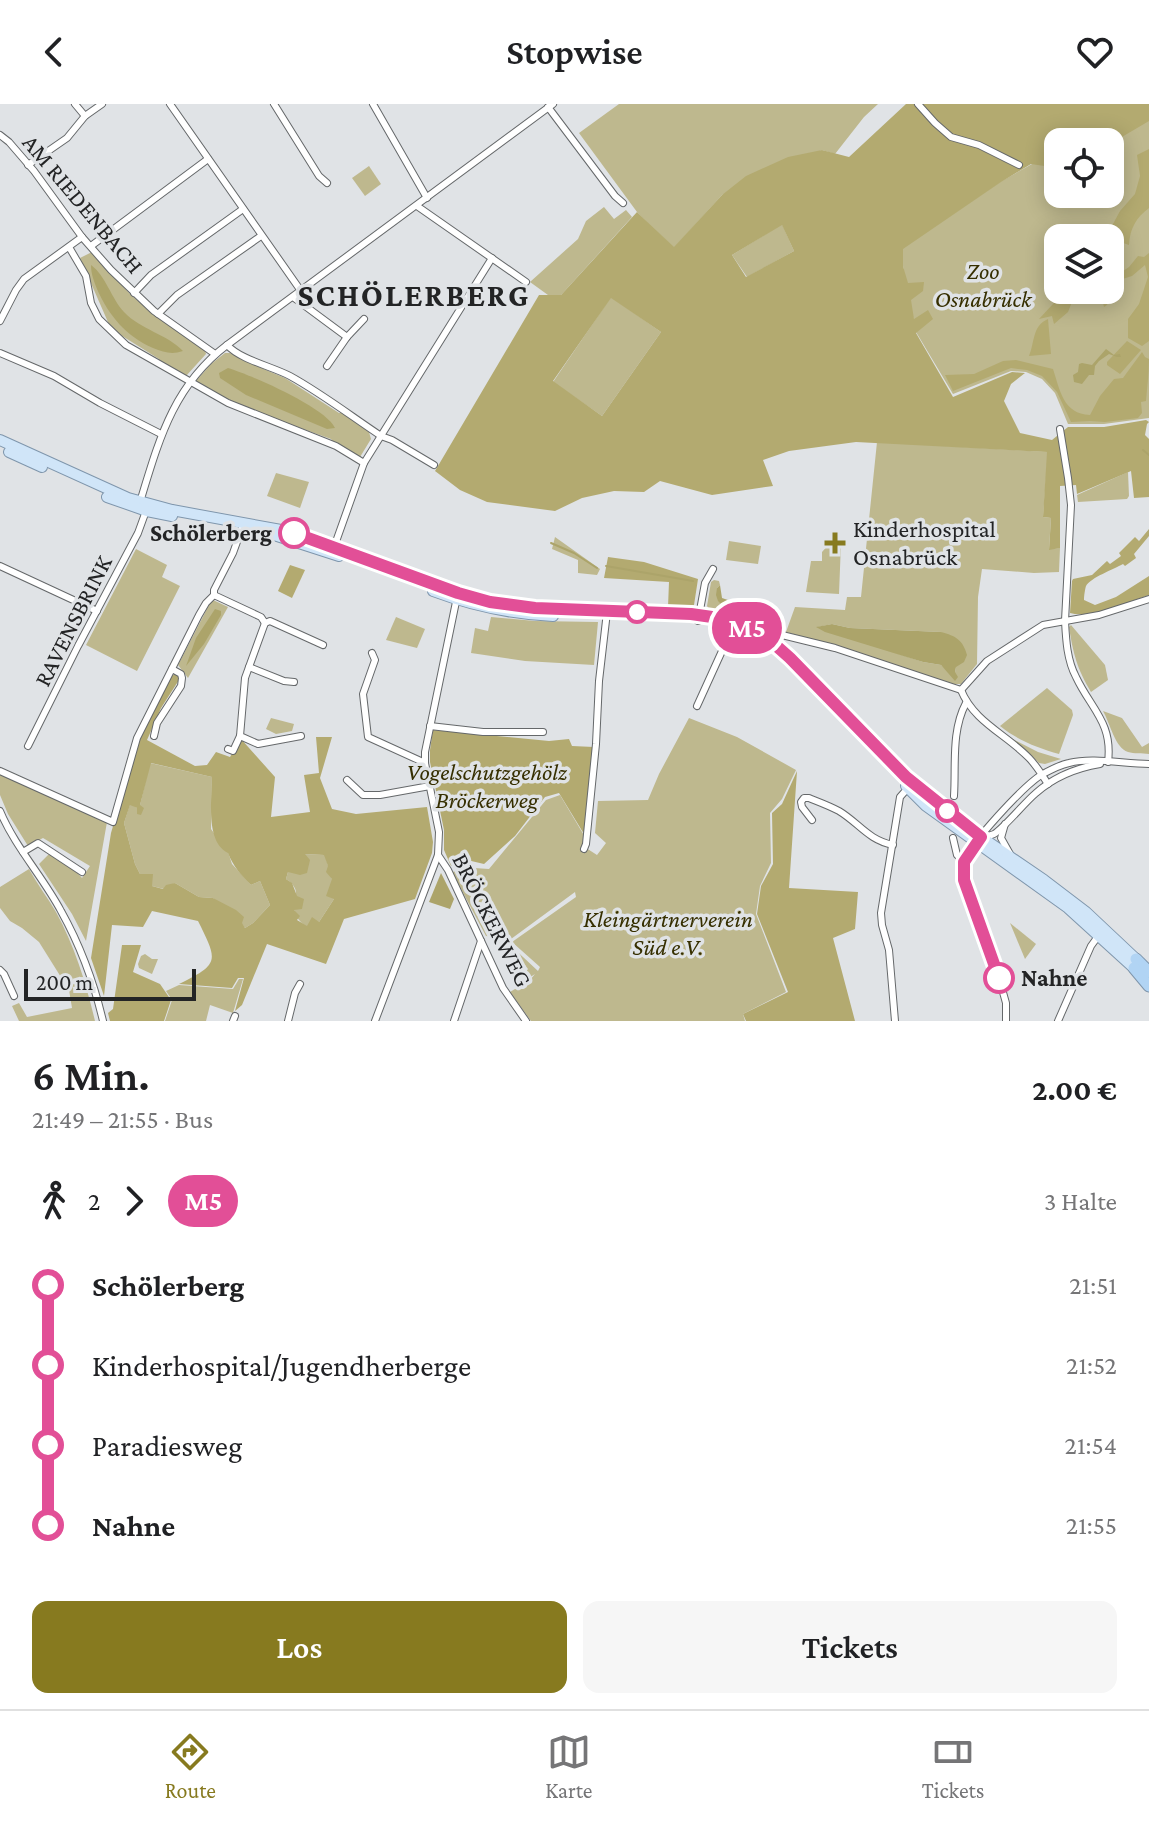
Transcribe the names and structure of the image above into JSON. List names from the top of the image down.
{
  "streets": {
    "street": ["AM RIEDENBACH", "RAVENSBRINK", "BRÖCKERWEG"]
  },
  "crossings": [
    ["AM RIEDENBACH", "RAVENSBRINK"]
  ],
  "districts": ["SCHÖLERBERG"],
  "parks": ["Zoo Osnabrück", "Vogelschutzgehölz Bröckerweg", "Kleingärtnerverein Süd e.V."],
  "places": {
    "other": ["Schölerberg", "Nahne"],
    "health": ["Kinderhospital Osnabrück"]
  },
  "lines": ["bus line M5"],
  "scale_bar": "200 m",
  "page": {
    "header": "Stopwise",
    "on_map": "M5",
    "scale": "200 m",
    "heading": ["6 Min.", "21:49 – 21:55 · Bus", "2.00 €"],
    "legs": ["2", "M5", "3 Halte"],
    "list": [
      {
        "name": "Schölerberg",
        "value": "21:51"
      },
      {
        "name": "Kinderhospital/Jugendherberge",
        "value": "21:52"
      },
      {
        "name": "Paradiesweg",
        "value": "21:54"
      },
      {
        "name": "Nahne",
        "value": "21:55"
      }
    ],
    "buttons": ["Los", "Tickets"],
    "tabs": ["Route", "Karte", "Tickets"]
  }
}
